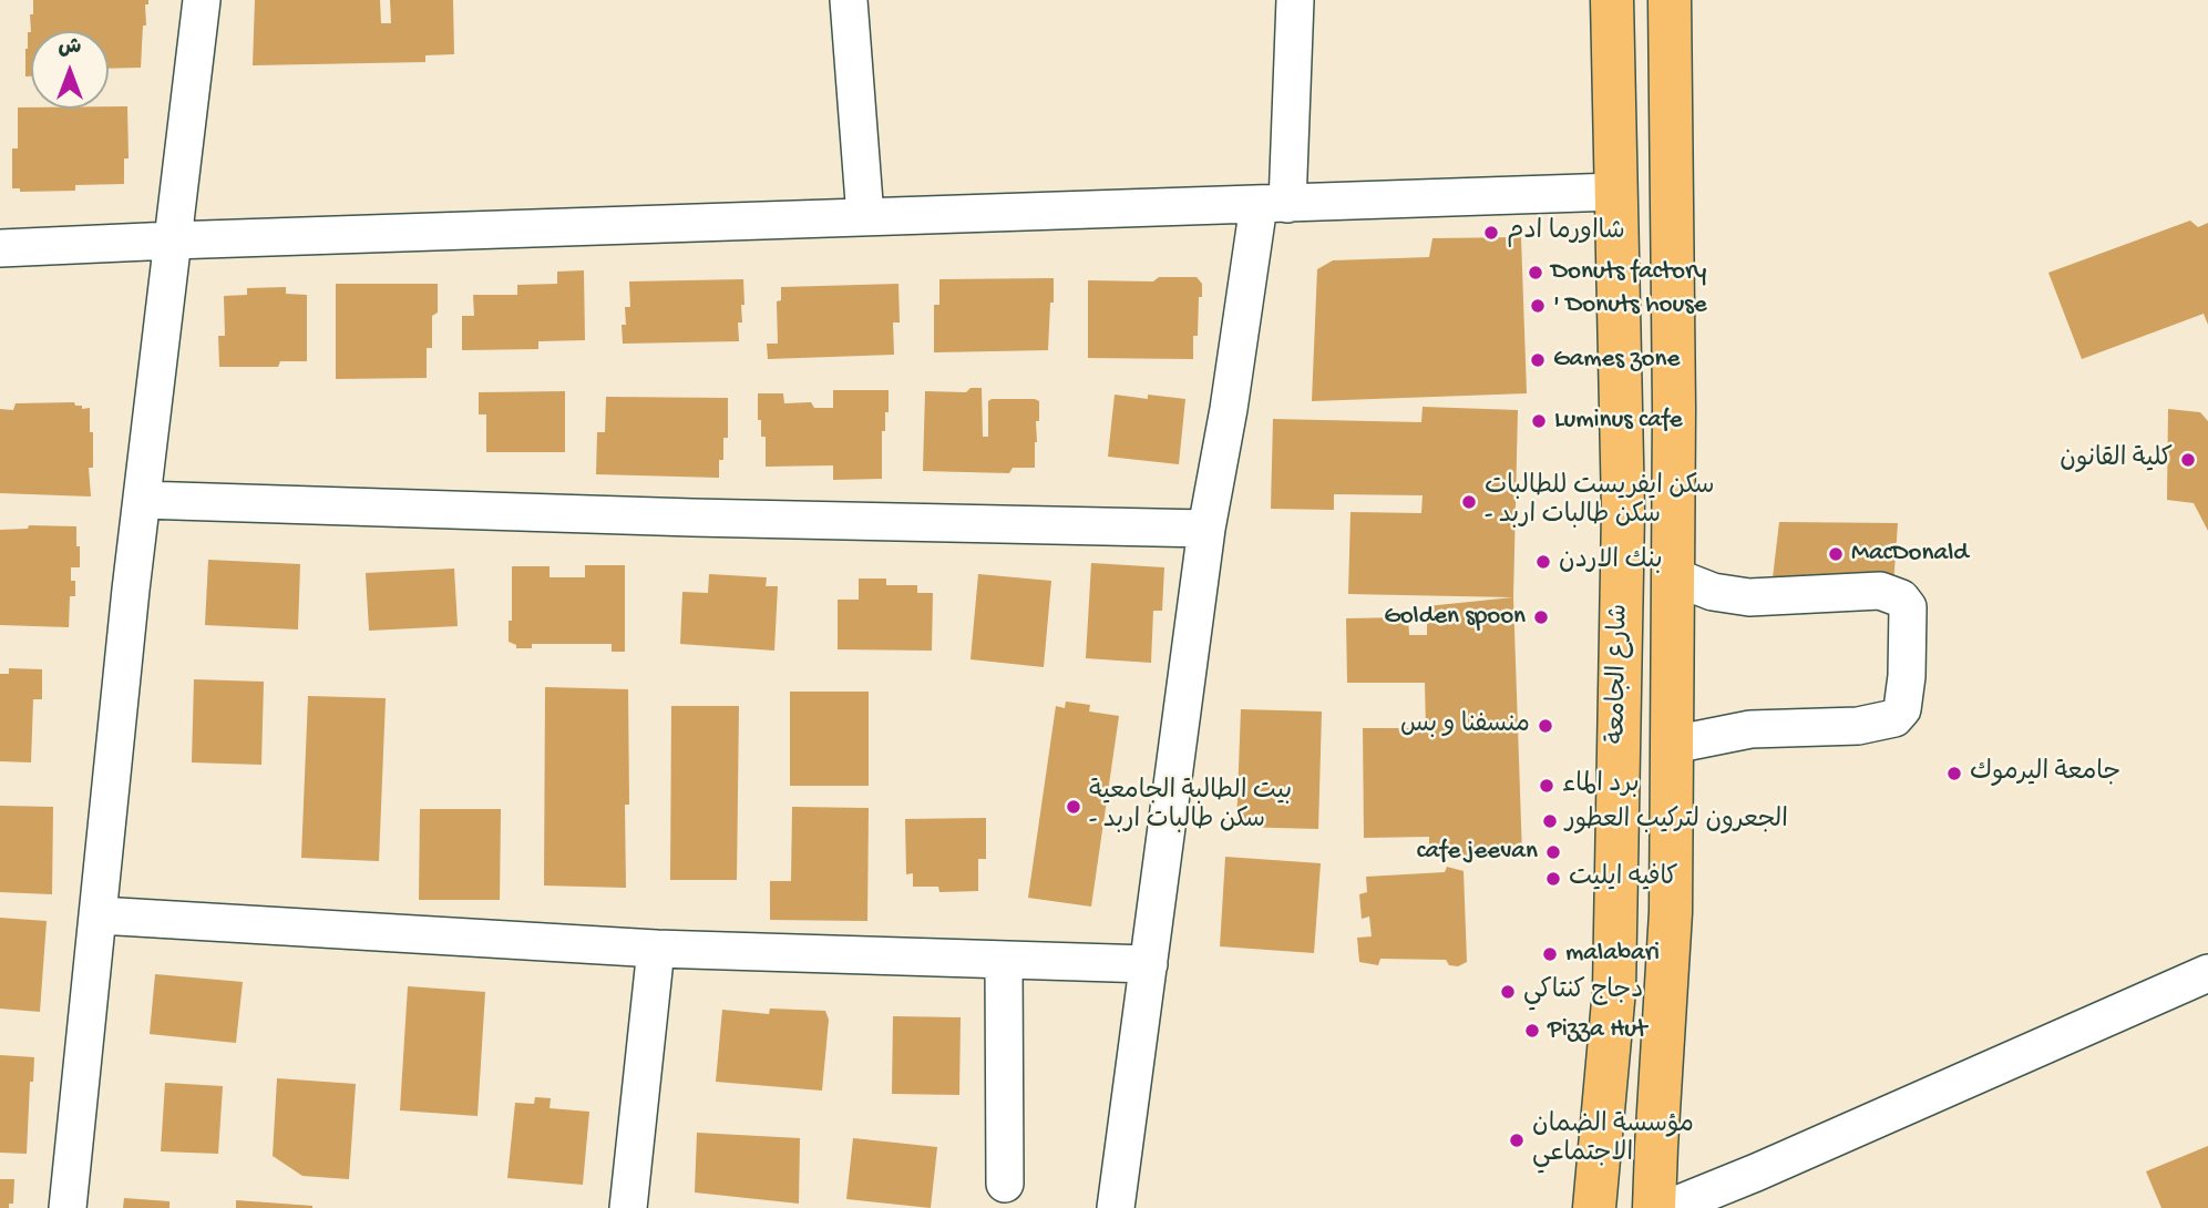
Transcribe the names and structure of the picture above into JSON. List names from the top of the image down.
{
  "streets": {
    "main road": ["شارع الجامعة"]
  },
  "places": [
    "شااورما ادم",
    "Donuts factory",
    "' Donuts house",
    "Games zone",
    "Luminus cafe",
    "كلية القانون",
    "سكن ايفريست للطالبات - سكن طالبات اربد",
    "MacDonald",
    "بنك الاردن",
    "Golden spoon",
    "منسفنا و بس",
    "جامعة اليرموك",
    "برد الماء",
    "بيت الطالبة الجامعية - سكن طالبات اربد",
    "الجعرون لتركيب العطور",
    "cafe jeevan",
    "كافيه ايليت",
    "malabari",
    "دجاج كنتاكي",
    "Pizza Hut",
    "مؤسسة الضمان الاجتماعي"
  ],
  "north": "top"
}
